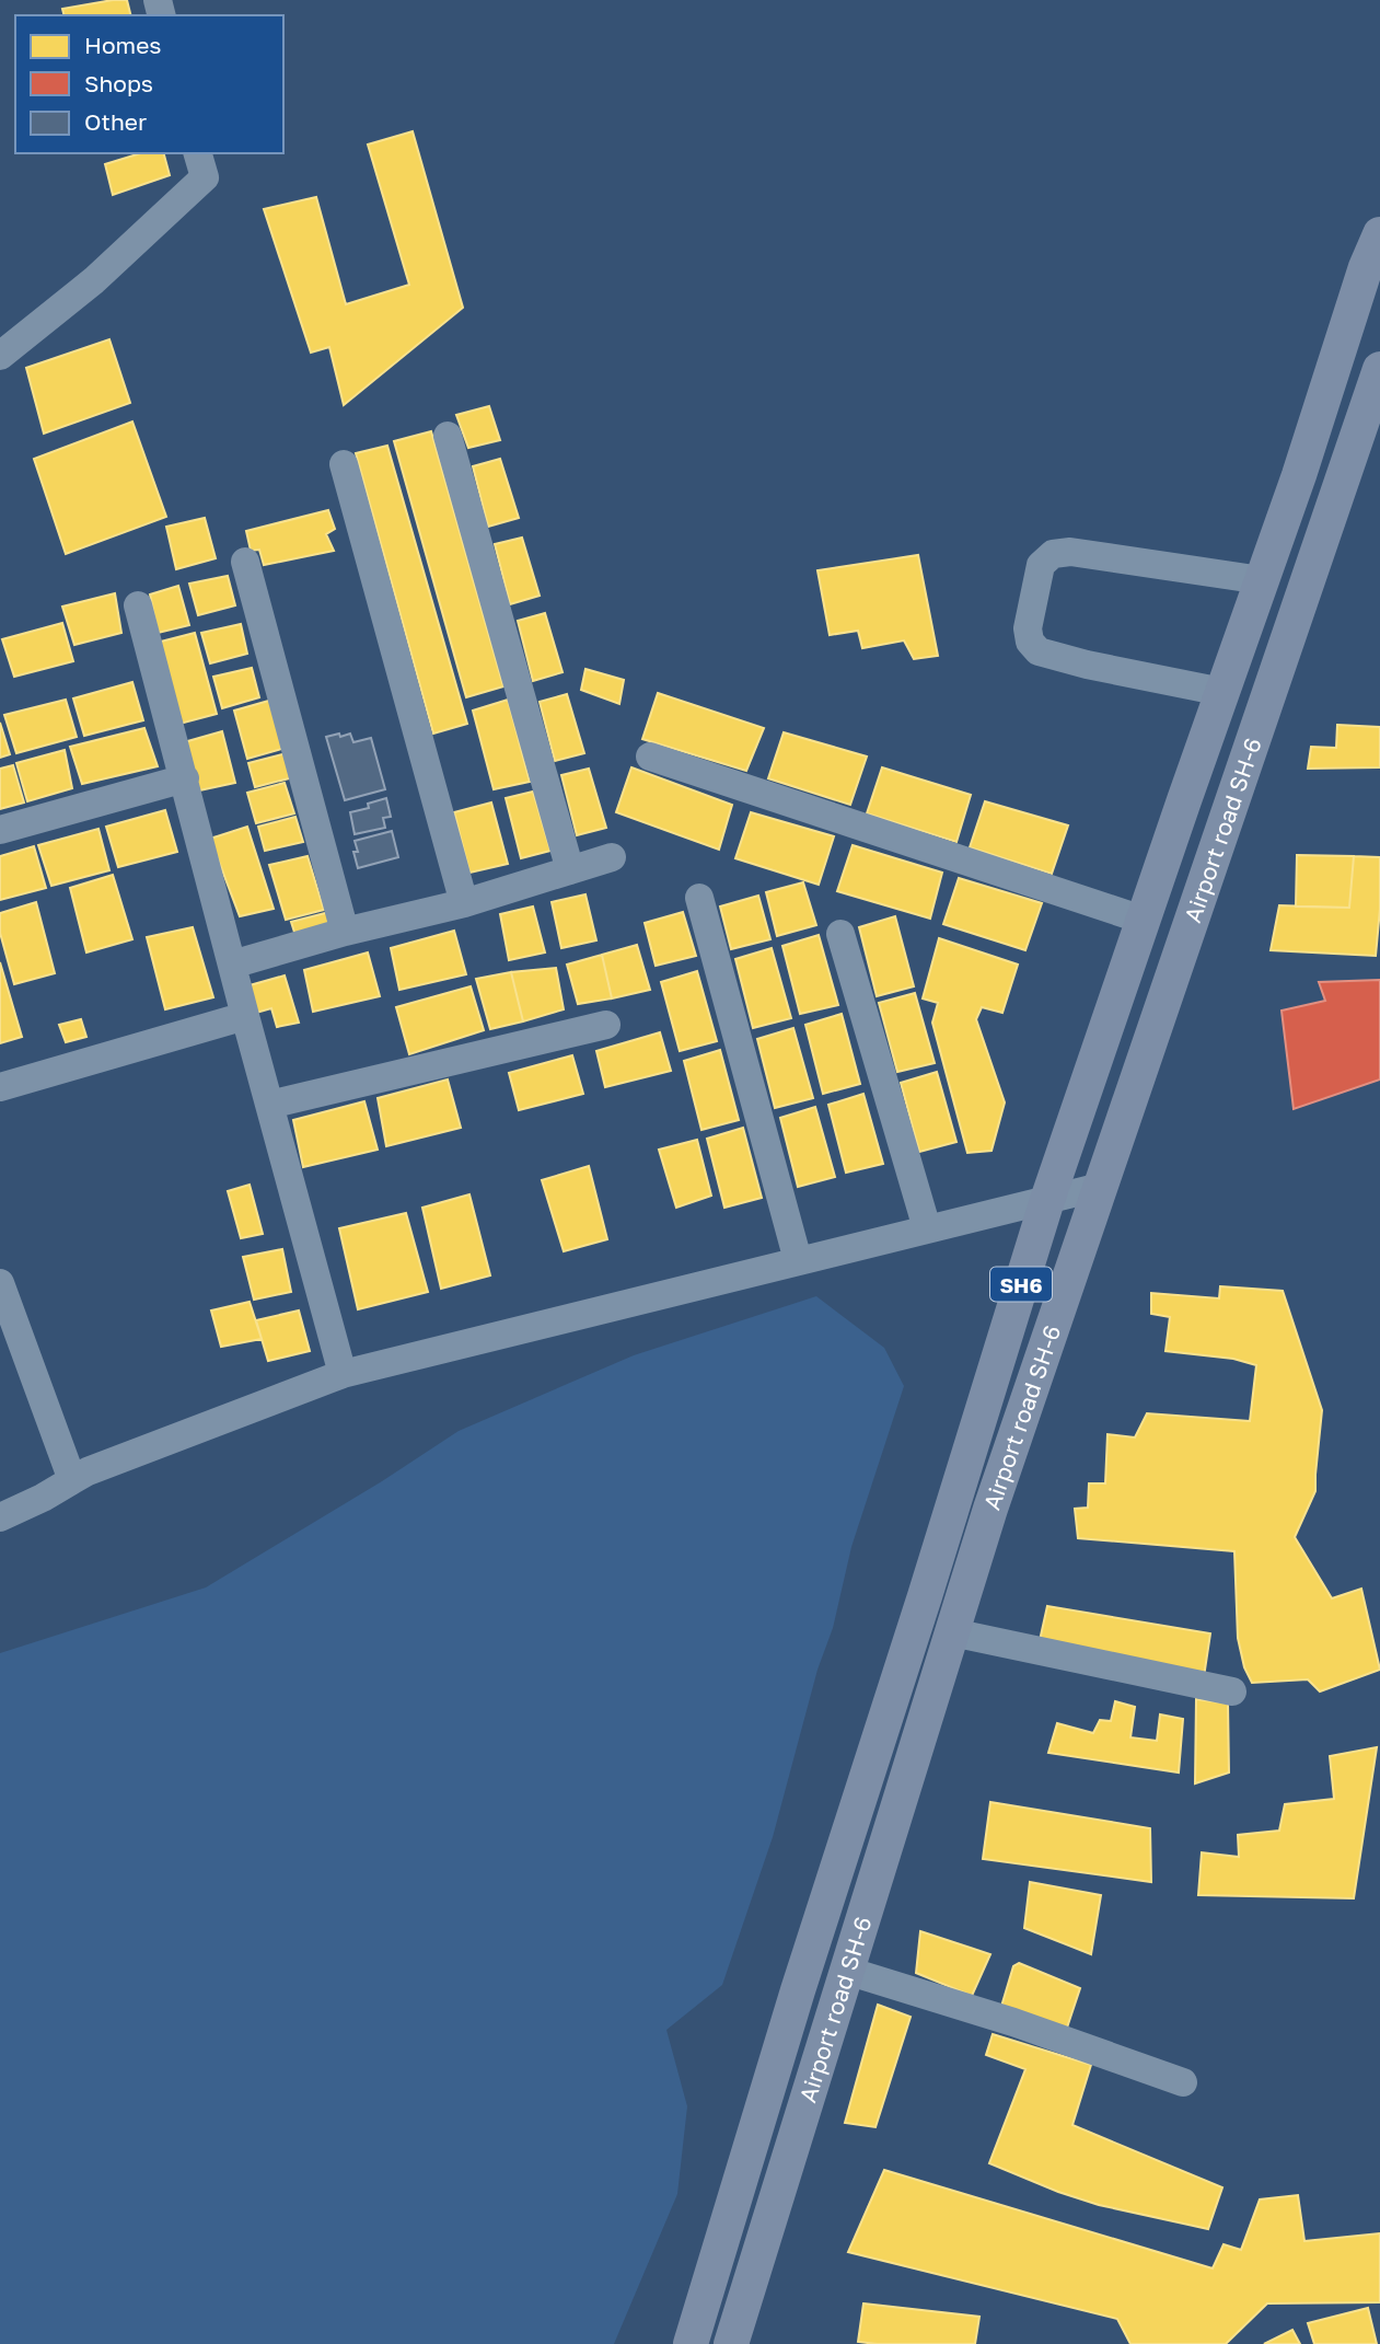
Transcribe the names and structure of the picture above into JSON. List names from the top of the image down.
{
  "streets": {
    "main road": ["Airport road SH-6", "SH6"]
  },
  "legend": ["Homes", "Shops", "Other"]
}
